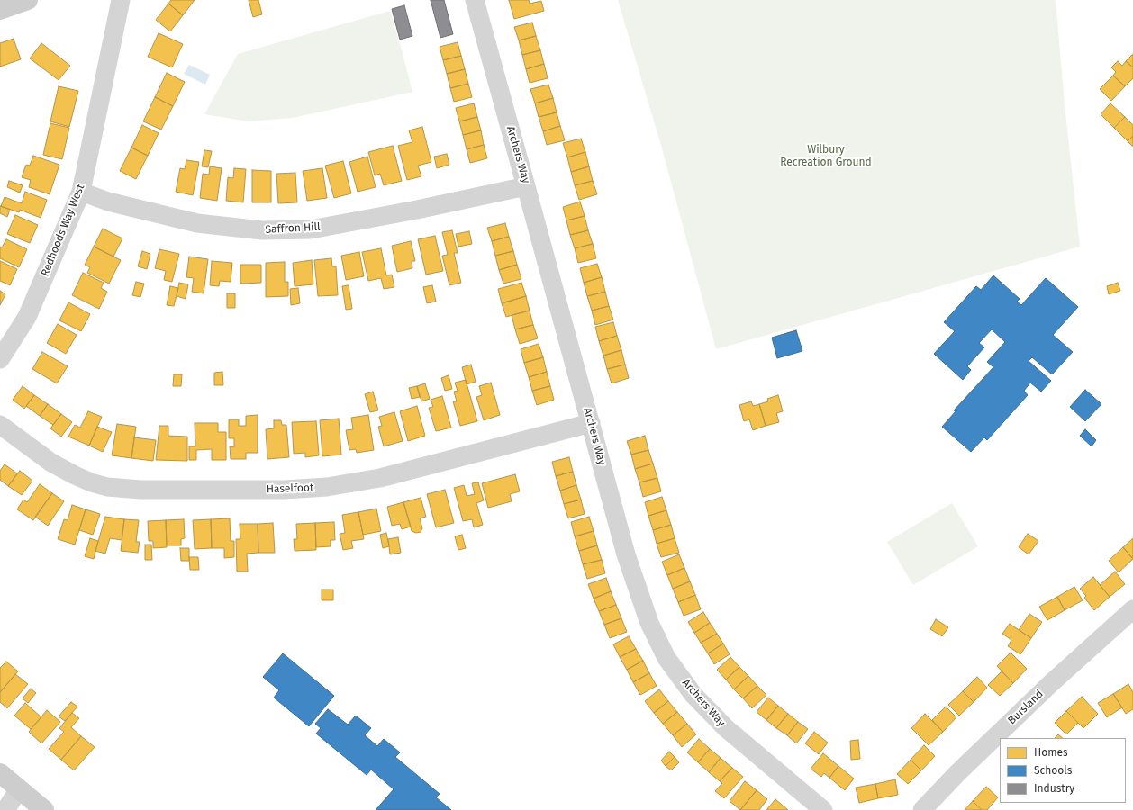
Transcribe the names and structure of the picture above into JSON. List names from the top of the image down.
{
  "streets": {
    "street": [
      "Archers Way",
      "Saffron Hill",
      "Redhoods Way West",
      "Haselfoot",
      "Bursland"
    ]
  },
  "crossings": [
    ["Archers Way", "Saffron Hill"],
    ["Archers Way", "Haselfoot"],
    ["Saffron Hill", "Redhoods Way West"]
  ],
  "parks": ["Wilbury Recreation Ground"],
  "legend": ["Homes", "Schools", "Industry"]
}
